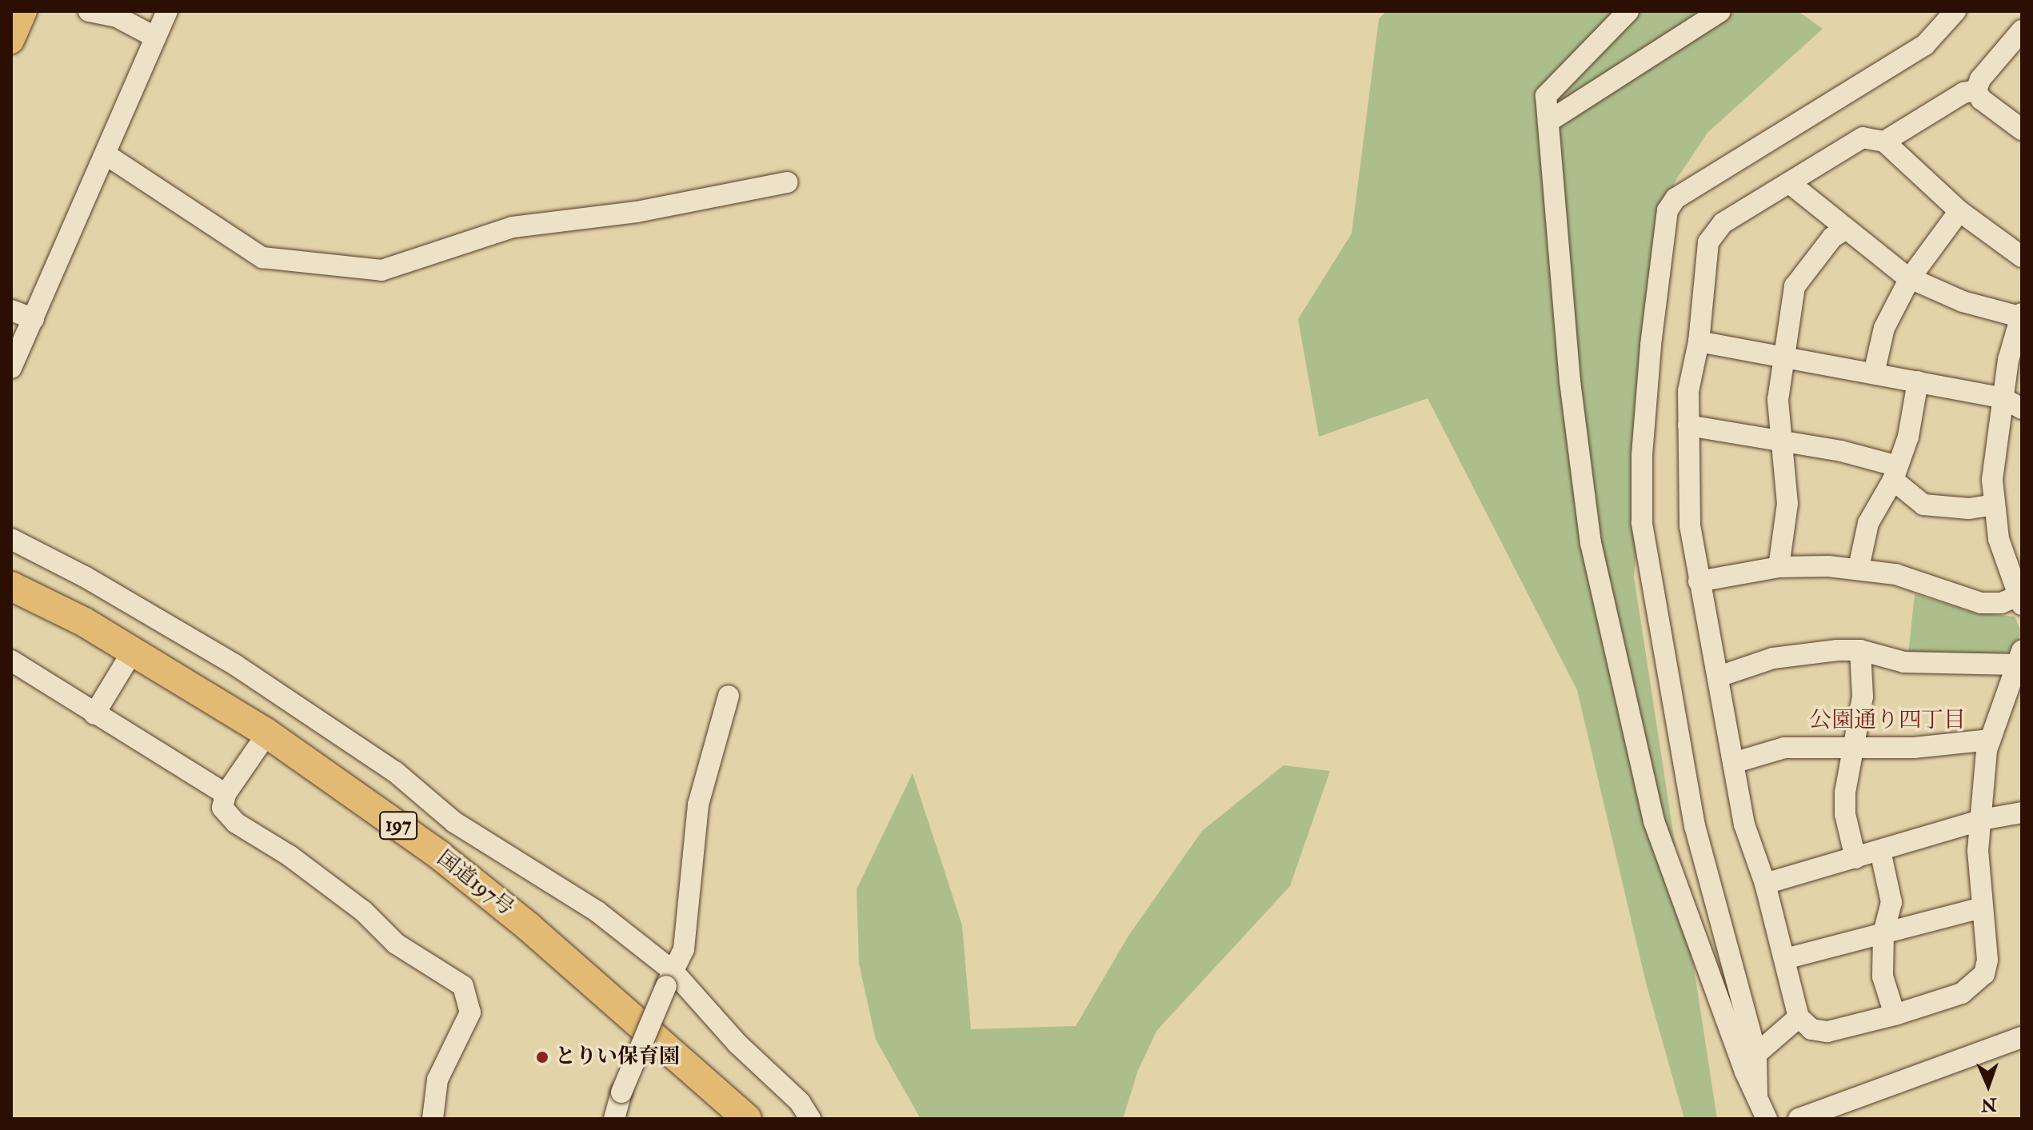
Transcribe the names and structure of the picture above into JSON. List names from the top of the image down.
{
  "streets": {
    "highway": ["197", "国道197号"]
  },
  "districts": ["公園通り四丁目"],
  "places": ["とりい保育園"],
  "north": "bottom"
}
